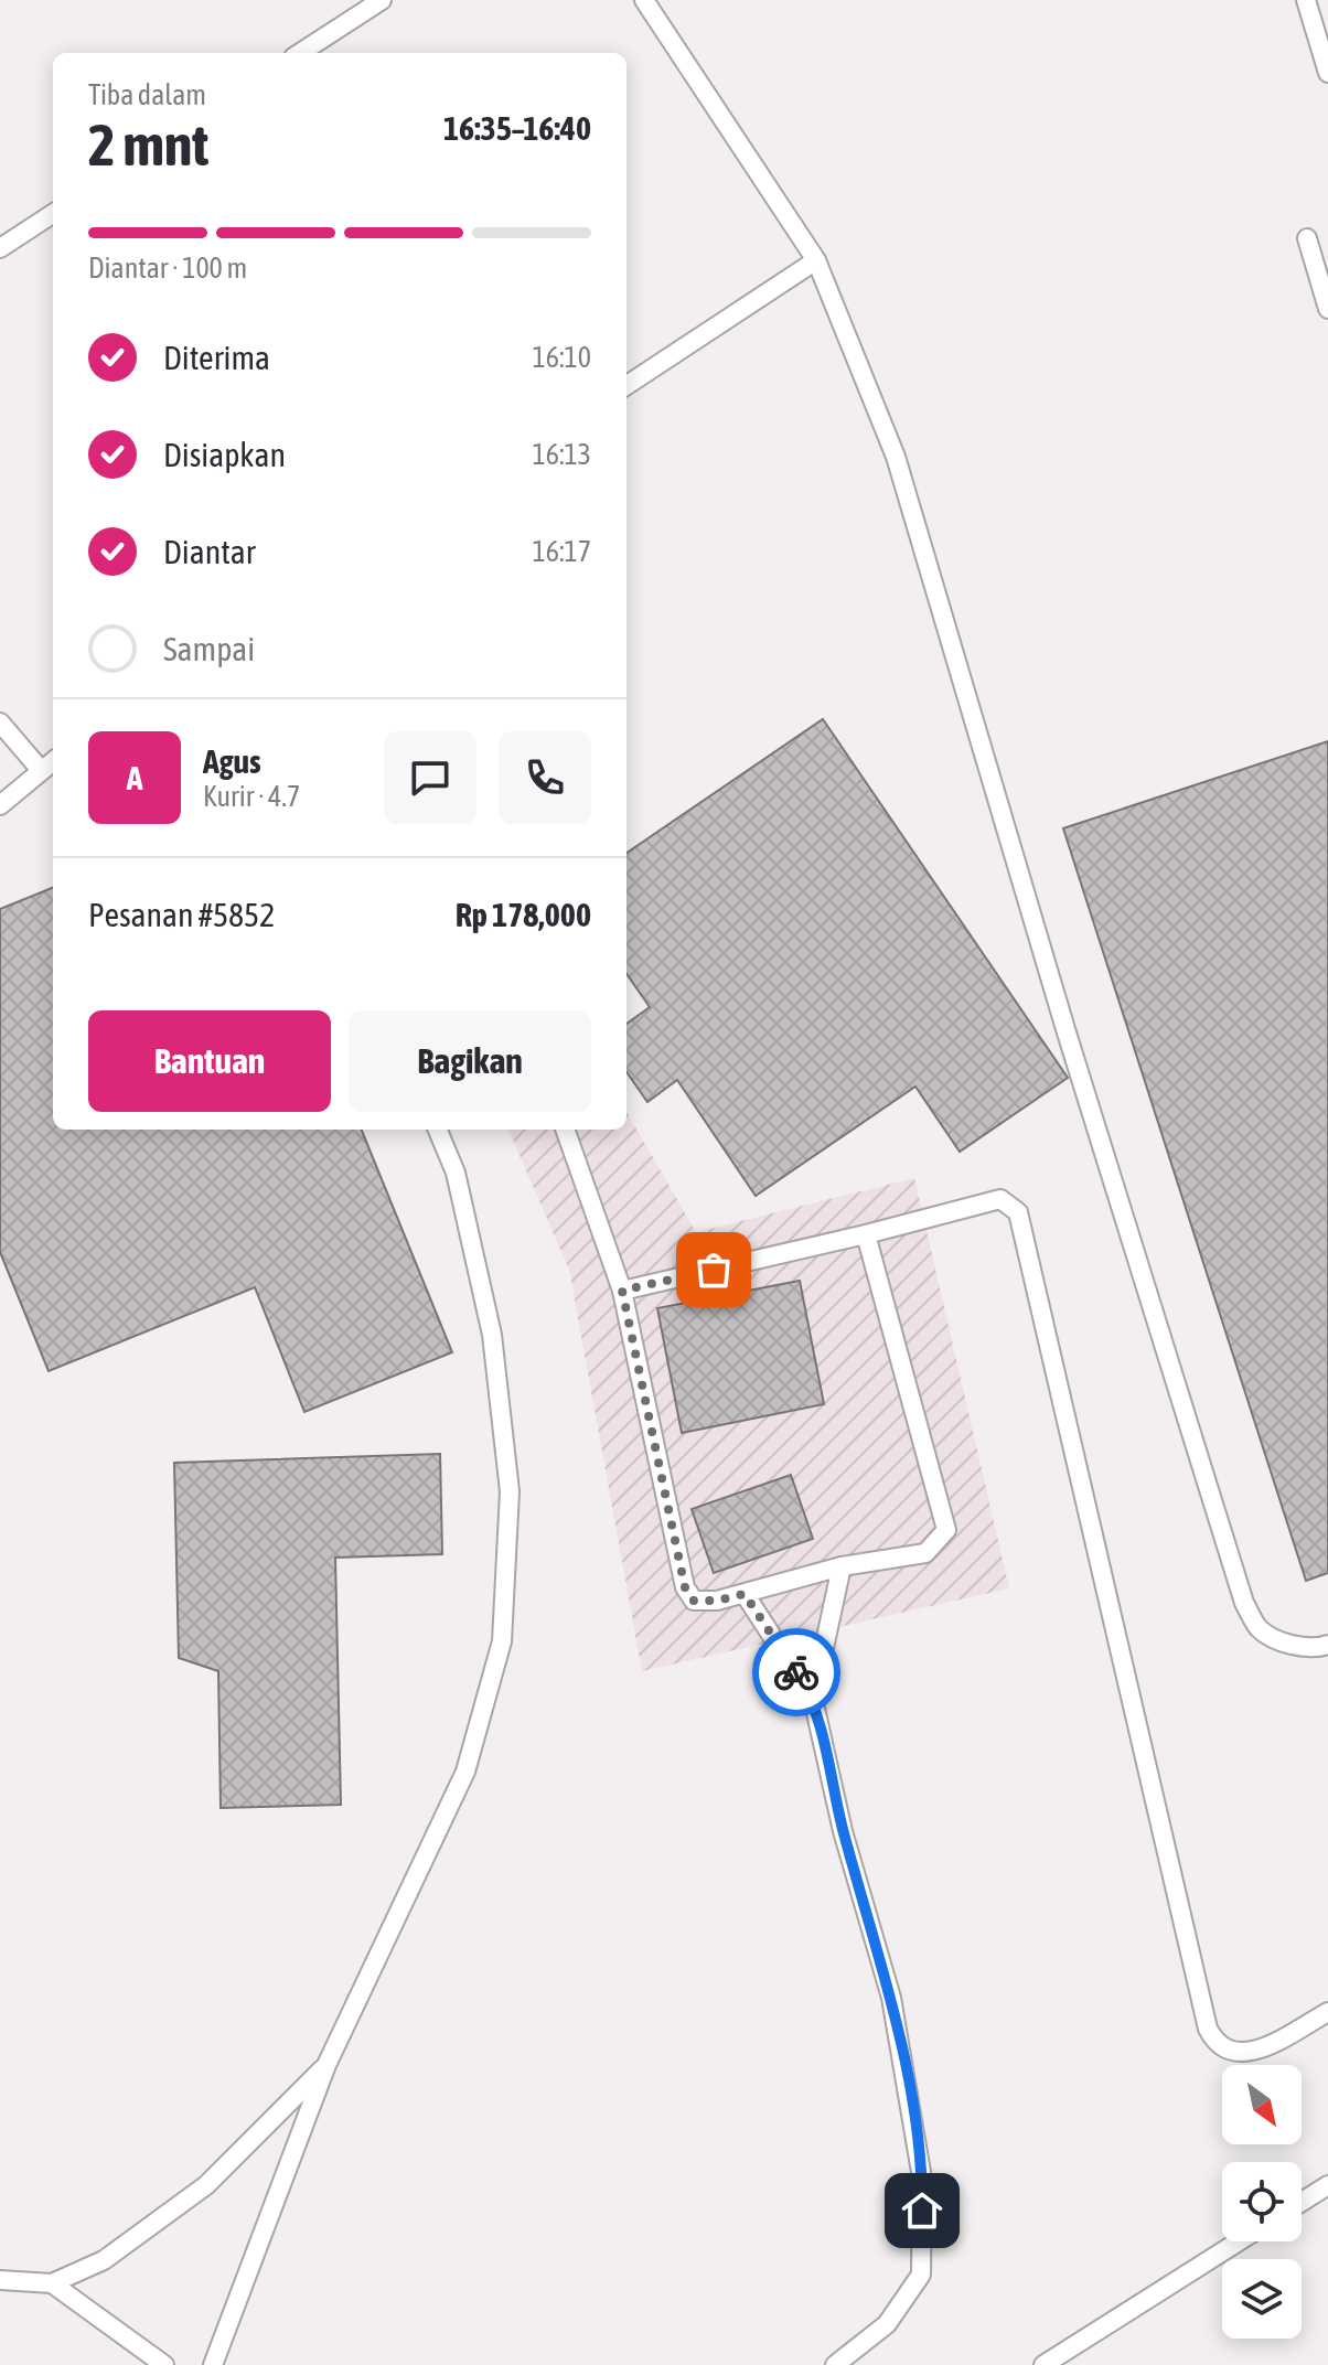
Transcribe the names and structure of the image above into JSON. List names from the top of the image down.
{
  "north": "bottom right",
  "page": {
    "heading": ["2 mnt", "Tiba dalam", "16:35–16:40"],
    "panel": [
      "Agus",
      "Kurir · 4.7",
      "Pesanan #5852",
      "Rp 178,000"
    ],
    "bar": "Diantar · 100 m",
    "list": [
      ["Diterima", "16:10"],
      ["Disiapkan", "16:13"],
      ["Diantar", "16:17"],
      "Sampai"
    ],
    "round": "A",
    "buttons": ["Bantuan", "Bagikan"]
  }
}
